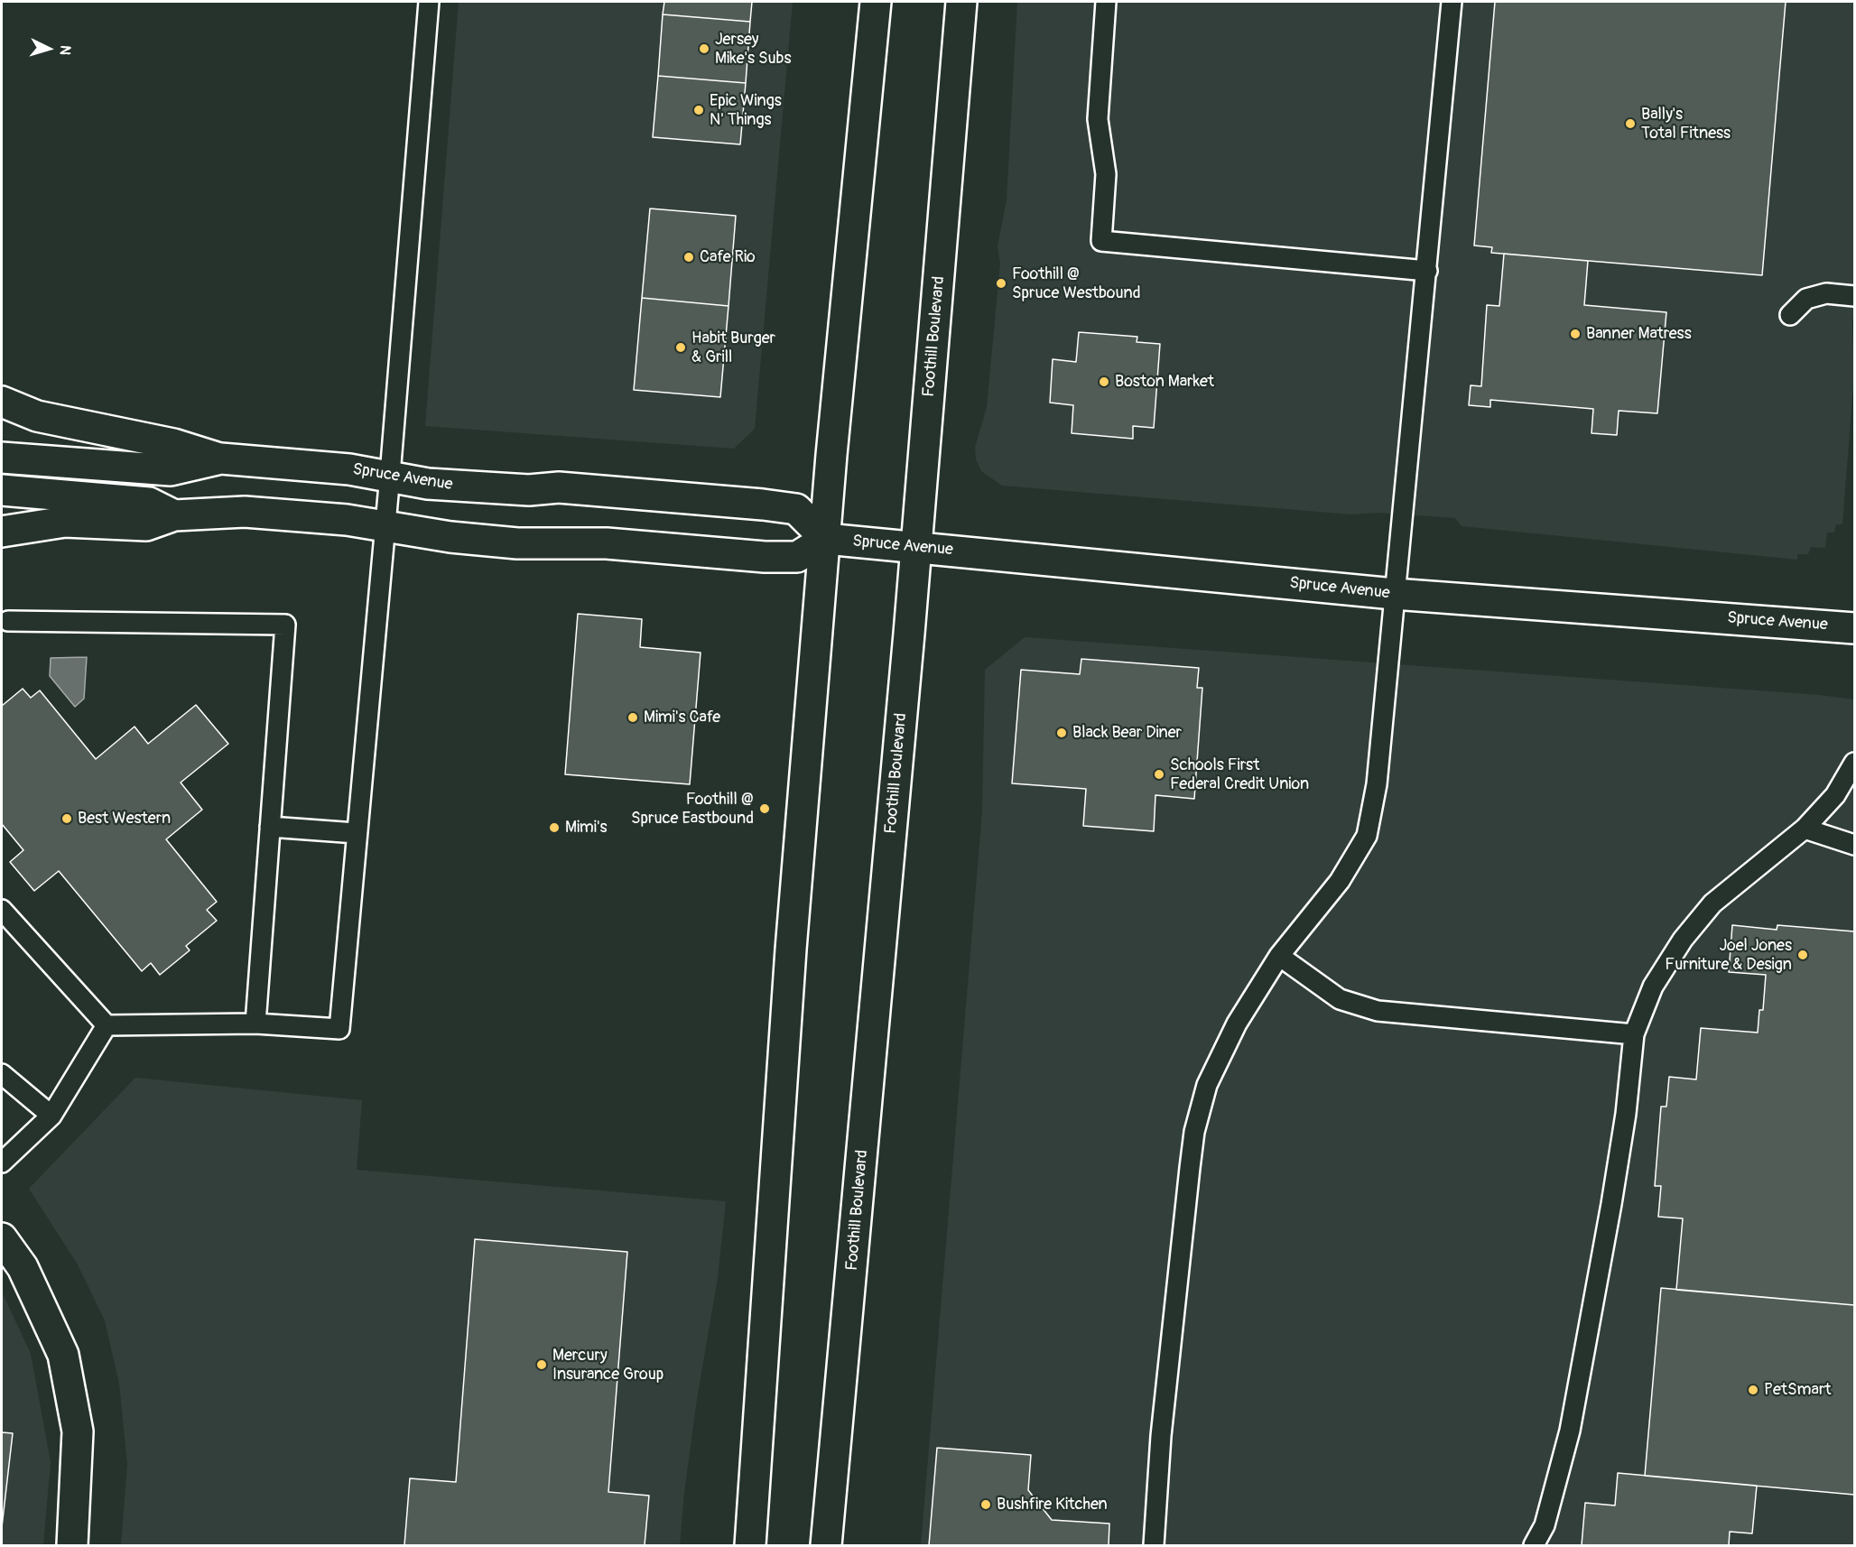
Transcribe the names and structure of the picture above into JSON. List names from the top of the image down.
{
  "streets": {
    "street": ["Foothill Boulevard", "Spruce Avenue"]
  },
  "crossings": [
    ["Foothill Boulevard", "Spruce Avenue"]
  ],
  "places": [
    "Jersey Mike's Subs",
    "Epic Wings N' Things",
    "Bally's Total Fitness",
    "Cafe Rio",
    "Foothill @ Spruce Westbound",
    "Banner Matress",
    "Habit Burger & Grill",
    "Boston Market",
    "Mimi's Cafe",
    "Black Bear Diner",
    "Schools First Federal Credit Union",
    "Foothill @ Spruce Eastbound",
    "Best Western",
    "Mimi's",
    "Joel Jones Furniture & Design",
    "Mercury Insurance Group",
    "PetSmart",
    "Bushfire Kitchen"
  ],
  "north": "right"
}
